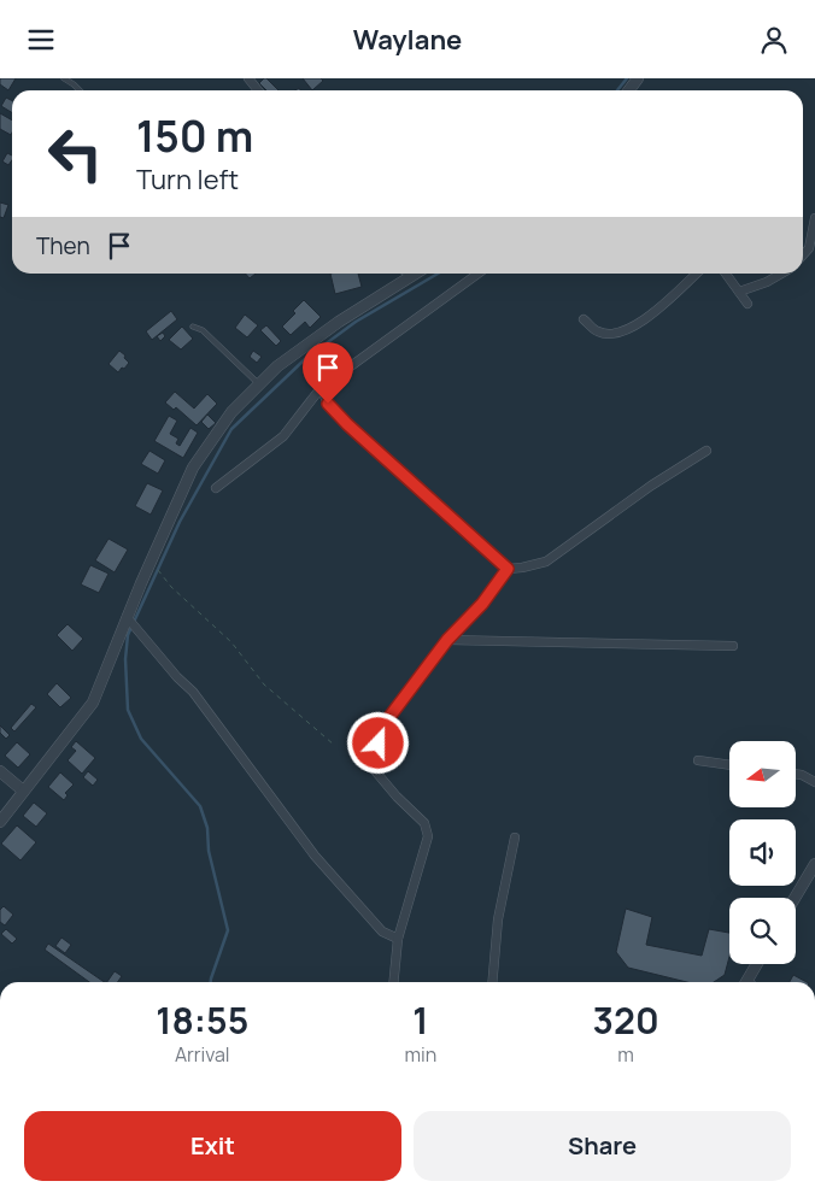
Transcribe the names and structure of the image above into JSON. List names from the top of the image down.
{
  "north": "left",
  "page": {
    "header": "Waylane",
    "turn": ["150 m", "Turn left"],
    "then": "Then",
    "eta": [
      "18:55",
      "Arrival",
      "1",
      "min",
      "320",
      "m"
    ],
    "buttons": ["Exit", "Share"]
  }
}
